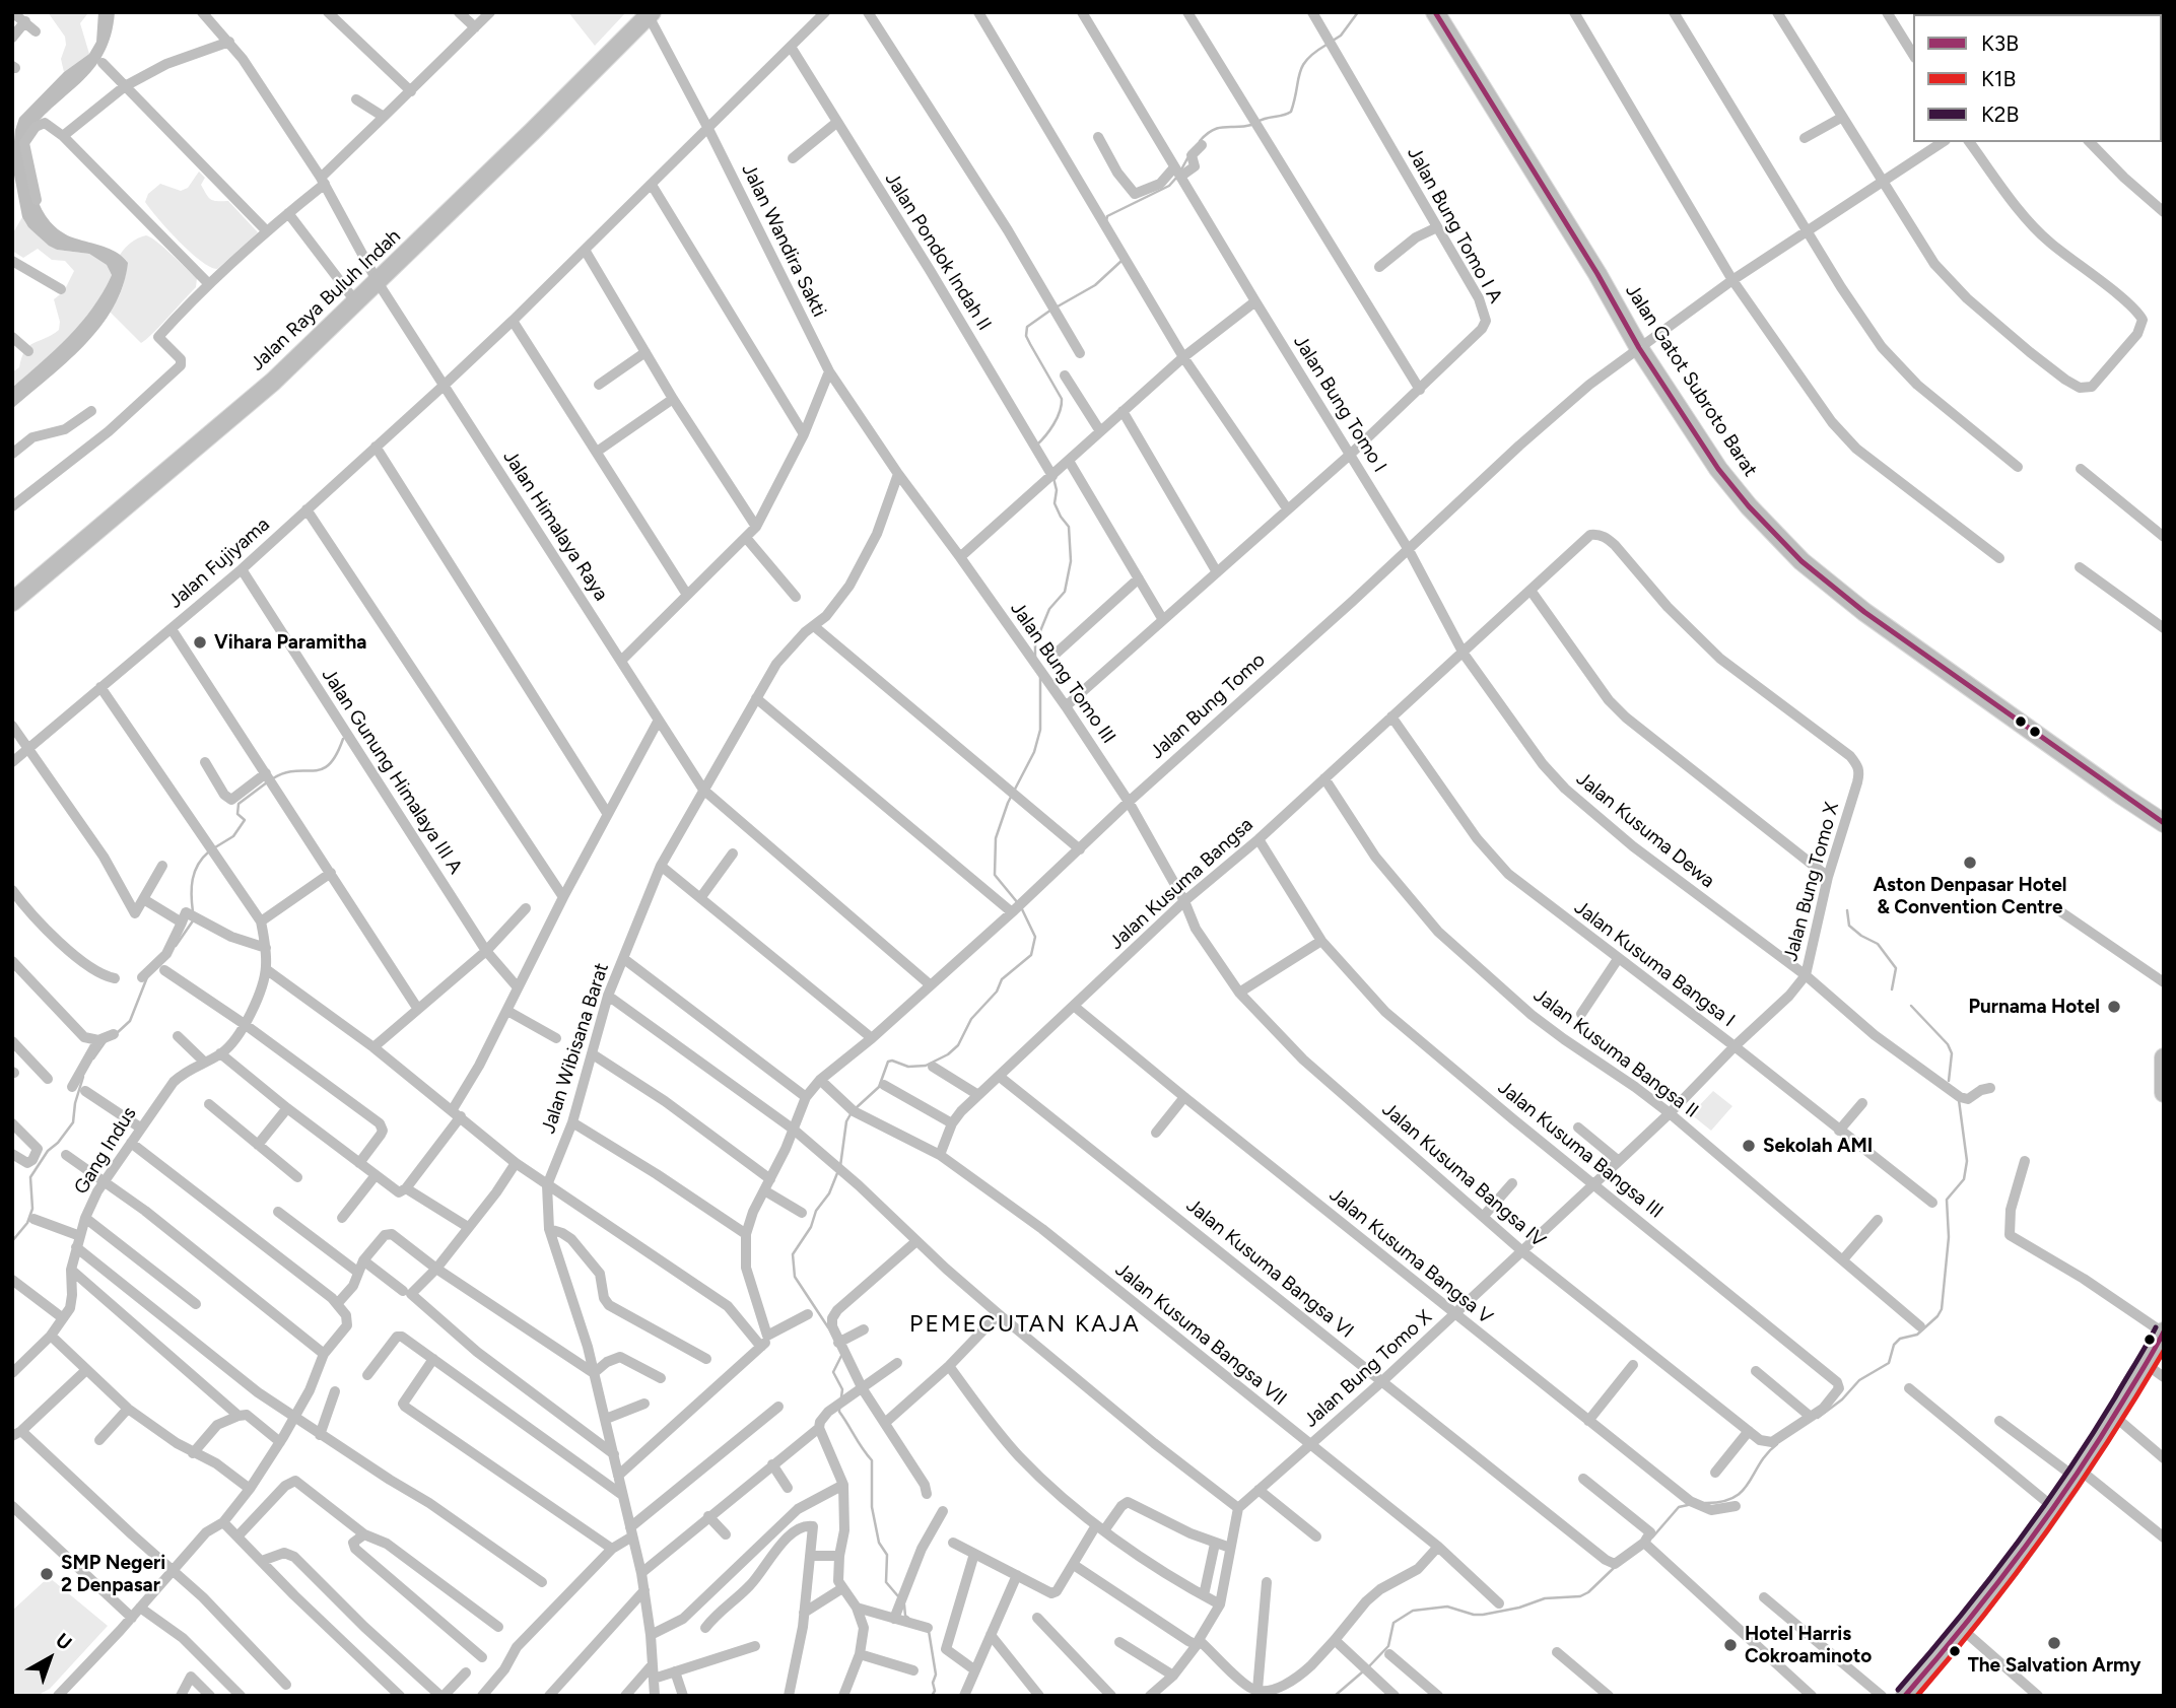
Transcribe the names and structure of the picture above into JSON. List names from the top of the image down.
{
  "streets": {
    "highway": ["Jalan Raya Buluh Indah", "Jalan Gatot Subroto Barat"],
    "street": [
      "Jalan Bung Tomo I A",
      "Jalan Wandira Sakti",
      "Jalan Pondok Indah II",
      "Jalan Bung Tomo I",
      "Jalan Himalaya Raya",
      "Jalan Fujiyama",
      "Jalan Bung Tomo III",
      "Jalan Bung Tomo",
      "Jalan Gunung Himalaya III A",
      "Jalan Kusuma Dewa",
      "Jalan Bung Tomo X",
      "Jalan Kusuma Bangsa",
      "Jalan Kusuma Bangsa I",
      "Jalan Wibisana Barat",
      "Jalan Kusuma Bangsa II",
      "Jalan Kusuma Bangsa III",
      "Gang Indus",
      "Jalan Kusuma Bangsa IV",
      "Jalan Kusuma Bangsa V",
      "Jalan Kusuma Bangsa VI",
      "Jalan Kusuma Bangsa VII"
    ]
  },
  "crossings": [
    ["Jalan Bung Tomo I A", "Jalan Bung Tomo I"],
    ["Jalan Bung Tomo I A", "Jalan Bung Tomo III"],
    ["Jalan Wandira Sakti", "Jalan Raya Buluh Indah"],
    ["Jalan Wandira Sakti", "Jalan Fujiyama"],
    ["Jalan Wandira Sakti", "Jalan Bung Tomo III"],
    ["Jalan Wandira Sakti", "Jalan Wibisana Barat"],
    ["Jalan Pondok Indah II", "Jalan Fujiyama"],
    ["Jalan Raya Buluh Indah", "Jalan Himalaya Raya"],
    ["Jalan Gatot Subroto Barat", "Jalan Bung Tomo"],
    ["Jalan Bung Tomo I", "Jalan Bung Tomo"],
    ["Jalan Bung Tomo I", "Jalan Kusuma Dewa"],
    ["Jalan Bung Tomo I", "Jalan Kusuma Bangsa"],
    ["Jalan Himalaya Raya", "Jalan Fujiyama"],
    ["Jalan Himalaya Raya", "Jalan Bung Tomo"],
    ["Jalan Himalaya Raya", "Jalan Wibisana Barat"],
    ["Jalan Fujiyama", "Jalan Gunung Himalaya III A"],
    ["Jalan Bung Tomo III", "Jalan Bung Tomo"],
    ["Jalan Bung Tomo III", "Jalan Kusuma Bangsa"],
    ["Jalan Bung Tomo III", "Jalan Wibisana Barat"],
    ["Jalan Bung Tomo III", "Jalan Kusuma Bangsa IV"],
    ["Jalan Bung Tomo", "Jalan Kusuma Bangsa VII"],
    ["Jalan Kusuma Dewa", "Jalan Bung Tomo X"],
    ["Jalan Kusuma Dewa", "Jalan Kusuma Bangsa"],
    ["Jalan Bung Tomo X", "Jalan Kusuma Bangsa I"],
    ["Jalan Bung Tomo X", "Jalan Kusuma Bangsa II"],
    ["Jalan Bung Tomo X", "Jalan Kusuma Bangsa III"],
    ["Jalan Bung Tomo X", "Jalan Kusuma Bangsa IV"],
    ["Jalan Bung Tomo X", "Jalan Kusuma Bangsa V"],
    ["Jalan Bung Tomo X", "Jalan Kusuma Bangsa VI"],
    ["Jalan Bung Tomo X", "Jalan Kusuma Bangsa VII"],
    ["Jalan Kusuma Bangsa", "Jalan Kusuma Bangsa I"],
    ["Jalan Kusuma Bangsa", "Jalan Kusuma Bangsa II"],
    ["Jalan Kusuma Bangsa", "Jalan Kusuma Bangsa III"],
    ["Jalan Kusuma Bangsa", "Jalan Kusuma Bangsa IV"],
    ["Jalan Kusuma Bangsa", "Jalan Kusuma Bangsa V"],
    ["Jalan Kusuma Bangsa", "Jalan Kusuma Bangsa VI"],
    ["Jalan Kusuma Bangsa", "Jalan Kusuma Bangsa VII"],
    ["Jalan Kusuma Bangsa III", "Jalan Kusuma Bangsa IV"]
  ],
  "districts": ["PEMECUTAN KAJA"],
  "places": [
    "Vihara Paramitha",
    "Aston Denpasar Hotel & Convention Centre",
    "Purnama Hotel",
    "Sekolah AMI",
    "SMP Negeri 2 Denpasar",
    "The Salvation Army",
    "Hotel Harris Cokroaminoto"
  ],
  "lines": ["transit line K3B", "transit line K2B", "transit line K1B"],
  "legend": ["K3B", "K1B", "K2B"],
  "north": "top right"
}
